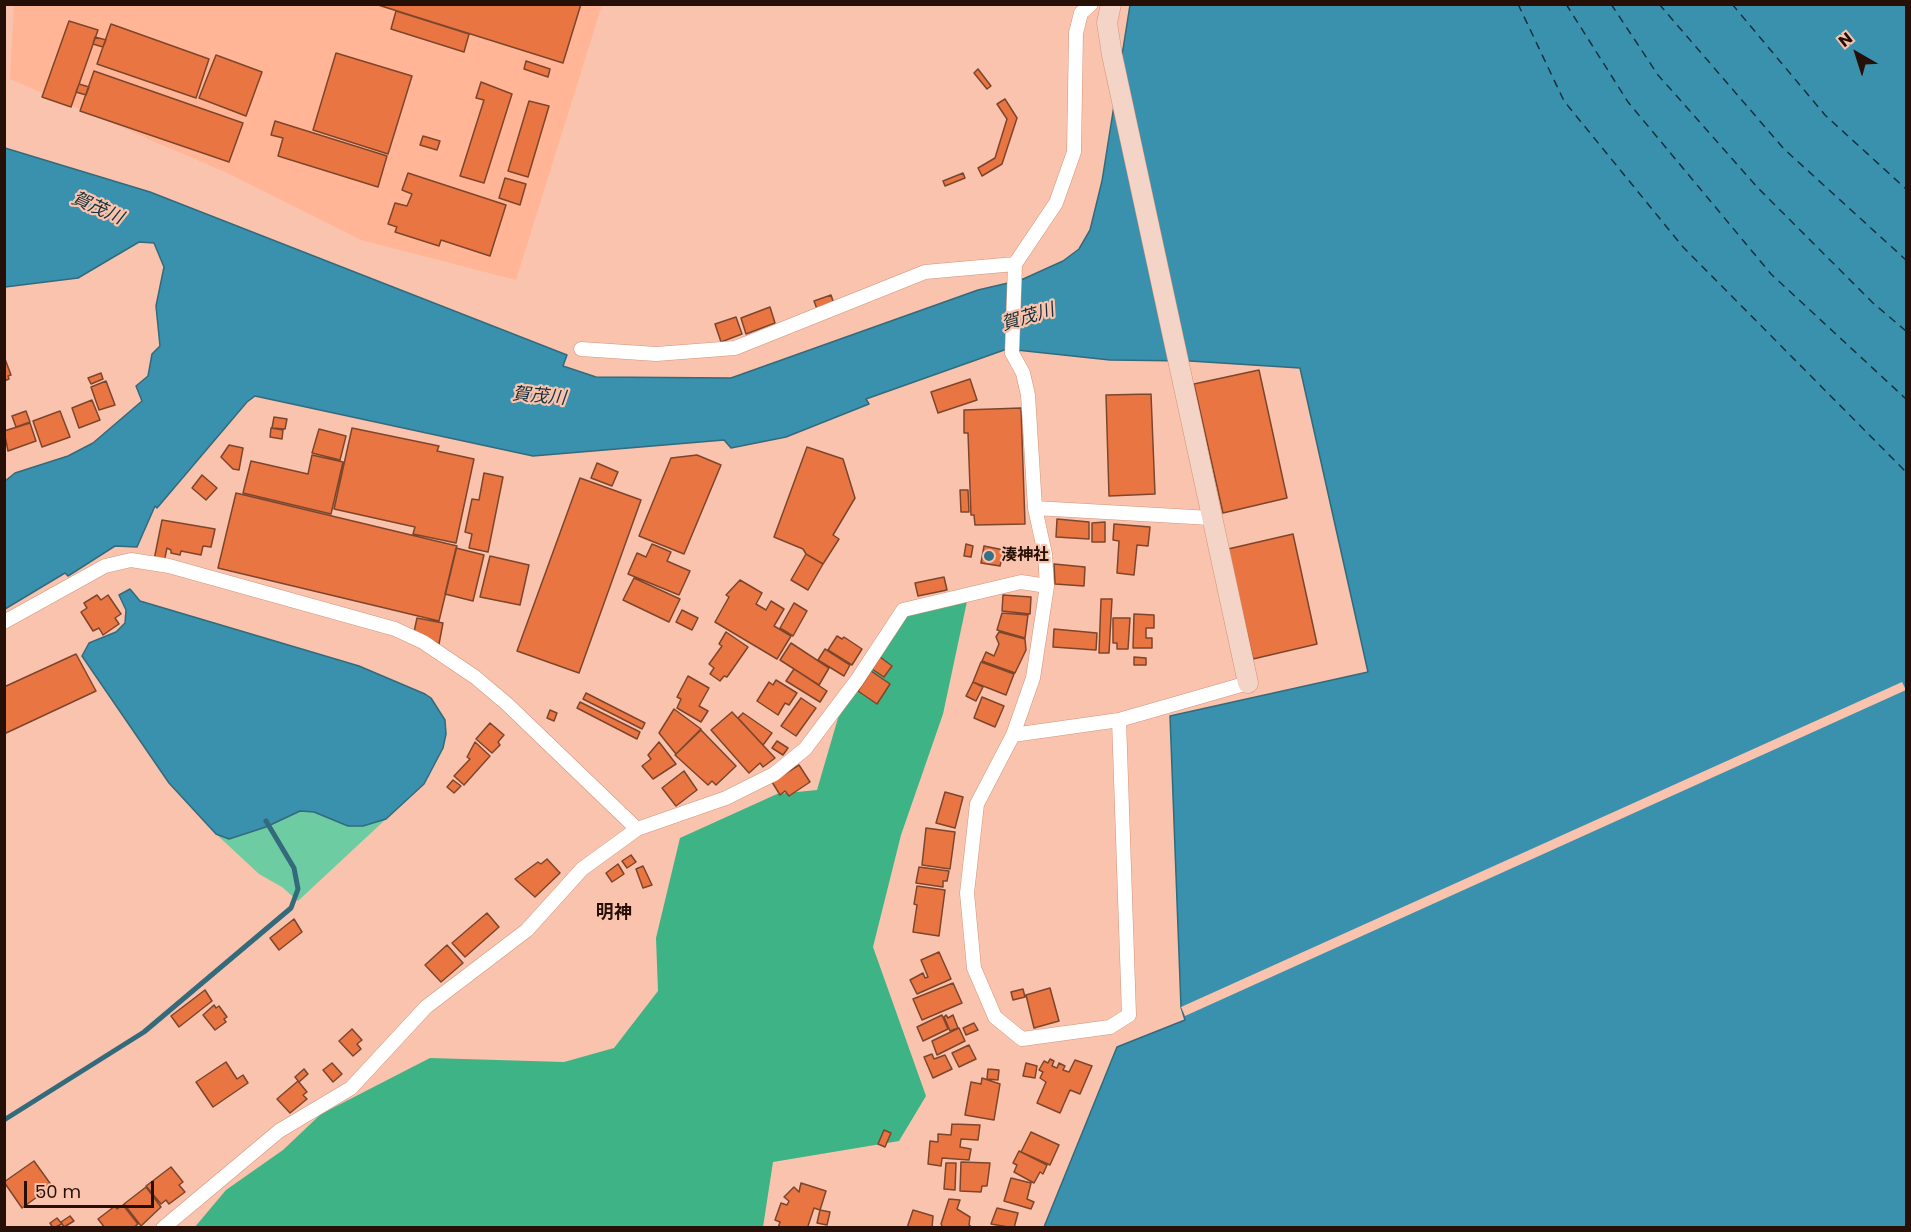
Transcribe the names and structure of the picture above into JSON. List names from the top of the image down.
{
  "districts": ["明神"],
  "water": ["賀茂川"],
  "places": ["湊神社"],
  "scale_bar": "50 m",
  "north": "top left"
}
